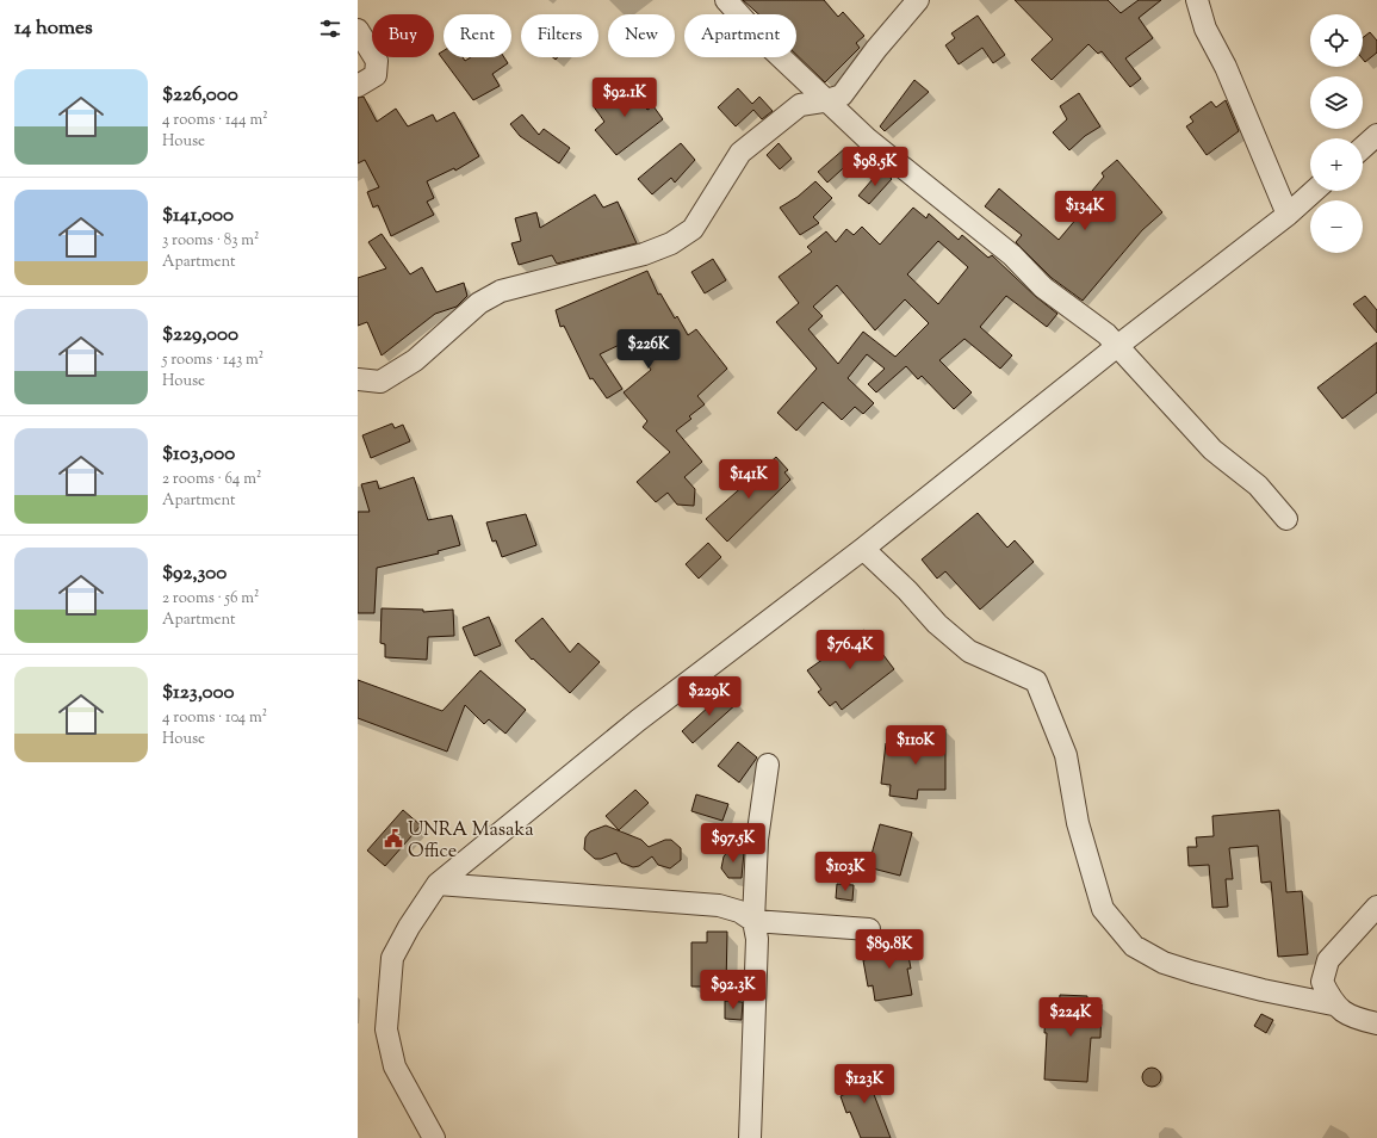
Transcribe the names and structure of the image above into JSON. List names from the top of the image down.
{
  "places": {
    "public building": ["UNRA Masaka Office"]
  },
  "page": {
    "heading": "14 homes",
    "map_buttons": ["+", "−"],
    "chip": [
      "Buy",
      "Rent",
      "Filters",
      "New",
      "Apartment"
    ],
    "list": [
      {
        "name": "$226,000",
        "note": "4 rooms · 144 m² · House"
      },
      {
        "name": "$141,000",
        "note": "3 rooms · 83 m² · Apartment"
      },
      {
        "name": "$229,000",
        "note": "5 rooms · 143 m² · House"
      },
      {
        "name": "$103,000",
        "note": "2 rooms · 64 m² · Apartment"
      },
      {
        "name": "$92,300",
        "note": "2 rooms · 56 m² · Apartment"
      },
      {
        "name": "$123,000",
        "note": "4 rooms · 104 m² · House"
      }
    ],
    "price": [
      "$92.1K",
      "$98.5K",
      "$134K",
      "$226K",
      "$141K",
      "$76.4K",
      "$229K",
      "$110K",
      "$97.5K",
      "$103K",
      "$89.8K",
      "$92.3K",
      "$224K",
      "$123K"
    ]
  }
}
